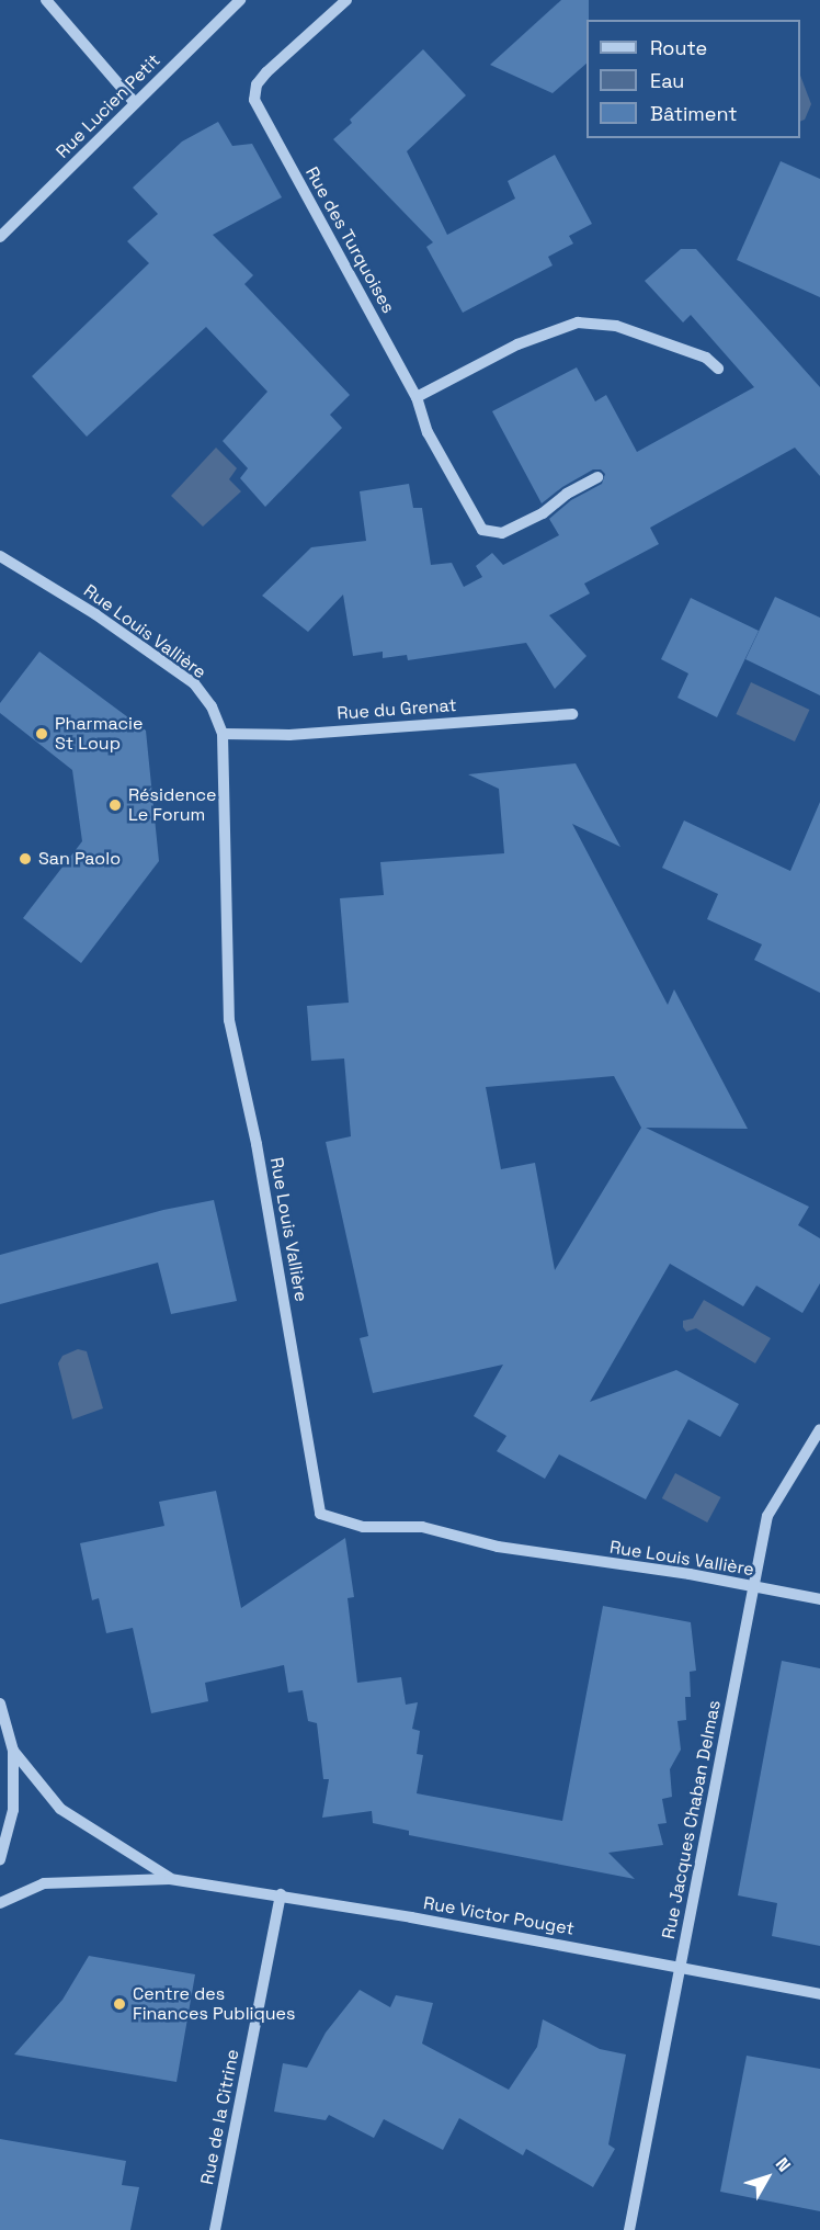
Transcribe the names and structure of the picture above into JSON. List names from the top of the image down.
{
  "streets": {
    "street": [
      "Rue Lucien Petit",
      "Rue des Turquoises",
      "Rue Louis Vallière",
      "Rue du Grenat",
      "Rue Jacques Chaban Delmas",
      "Rue Victor Pouget",
      "Rue de la Citrine"
    ]
  },
  "crossings": [
    ["Rue Louis Vallière", "Rue du Grenat"],
    ["Rue Louis Vallière", "Rue Jacques Chaban Delmas"],
    ["Rue Jacques Chaban Delmas", "Rue Victor Pouget"],
    ["Rue Victor Pouget", "Rue de la Citrine"]
  ],
  "places": [
    "Pharmacie St Loup",
    "Résidence Le Forum",
    "San Paolo",
    "Centre des Finances Publiques"
  ],
  "legend": ["Route", "Eau", "Bâtiment"],
  "north": "top right"
}
